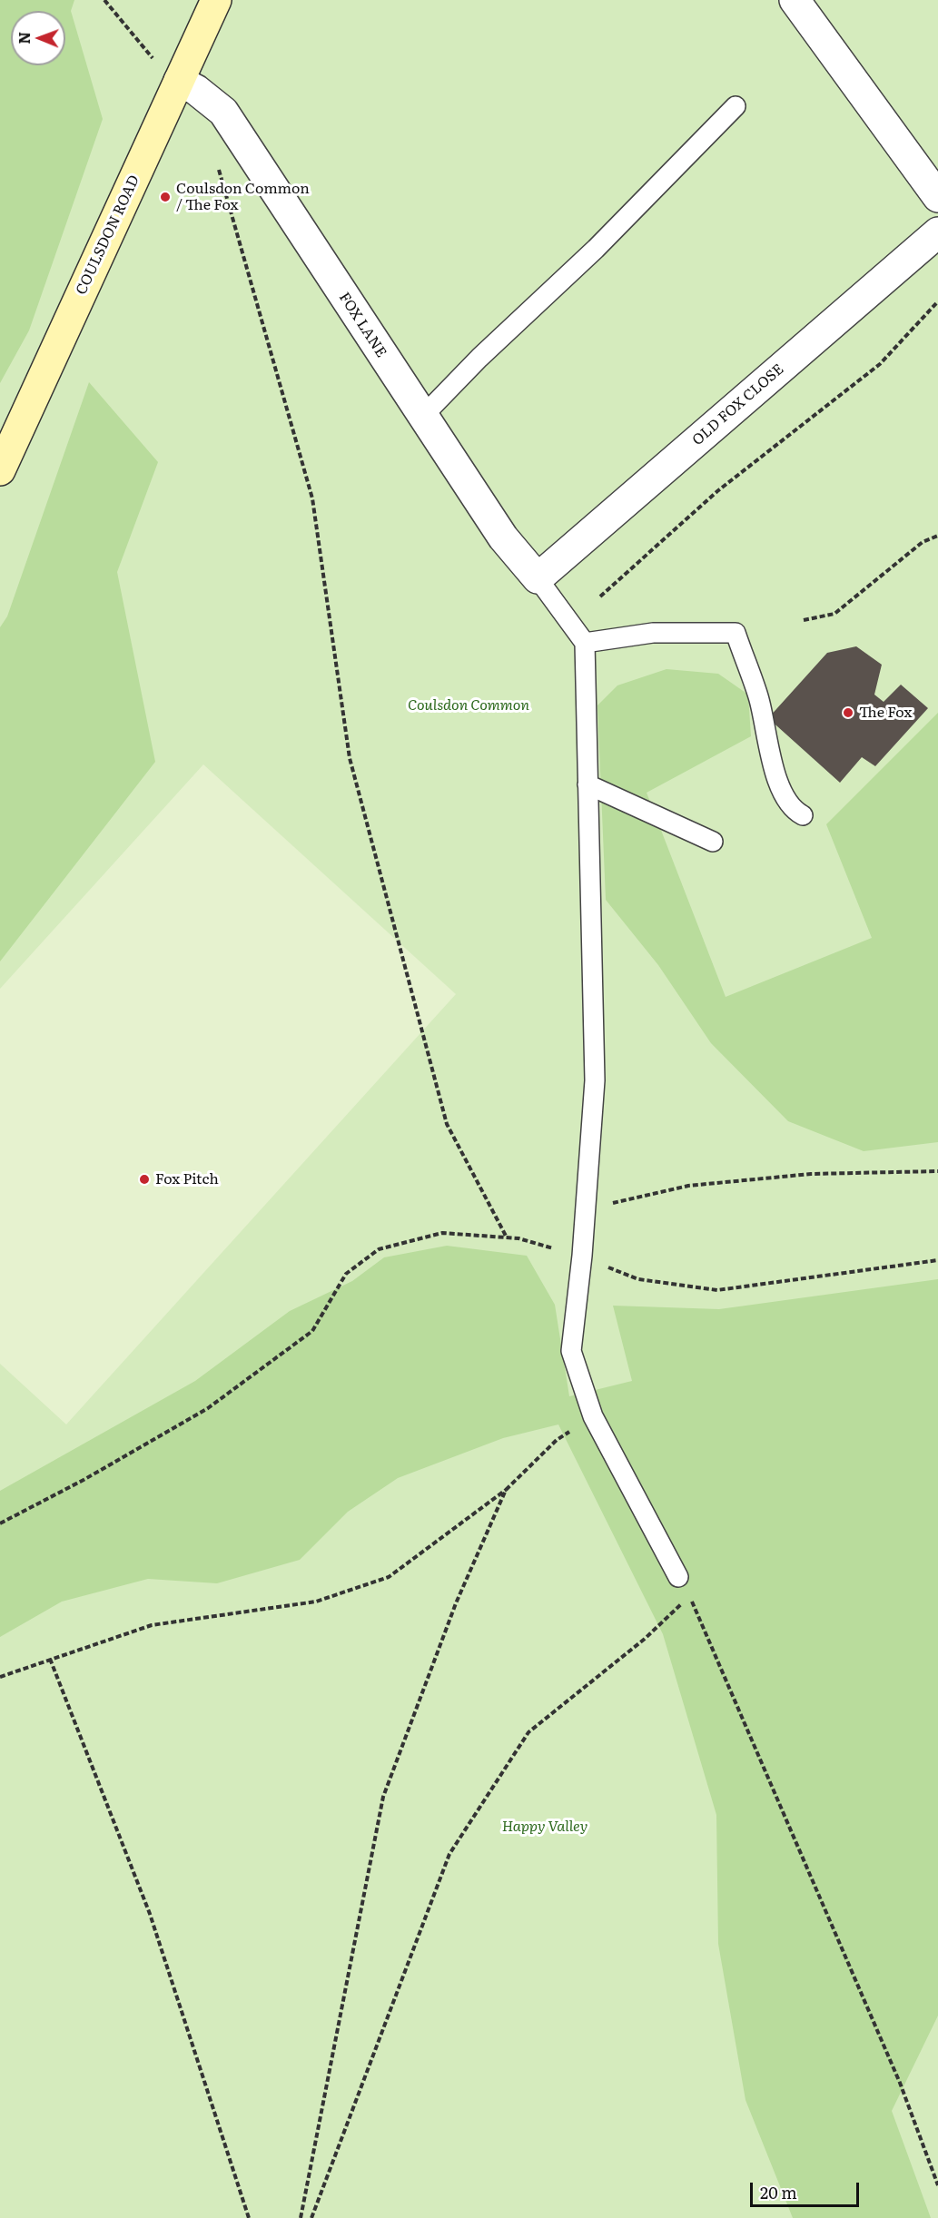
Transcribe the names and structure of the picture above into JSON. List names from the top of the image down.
{
  "streets": {
    "main road": ["COULSDON ROAD"],
    "street": ["FOX LANE", "OLD FOX CLOSE"]
  },
  "crossings": [
    ["COULSDON ROAD", "FOX LANE"],
    ["FOX LANE", "OLD FOX CLOSE"]
  ],
  "parks": ["Coulsdon Common", "Happy Valley"],
  "places": ["Coulsdon Common / The Fox", "The Fox", "Fox Pitch"],
  "scale_bar": "20 m",
  "north": "left"
}
